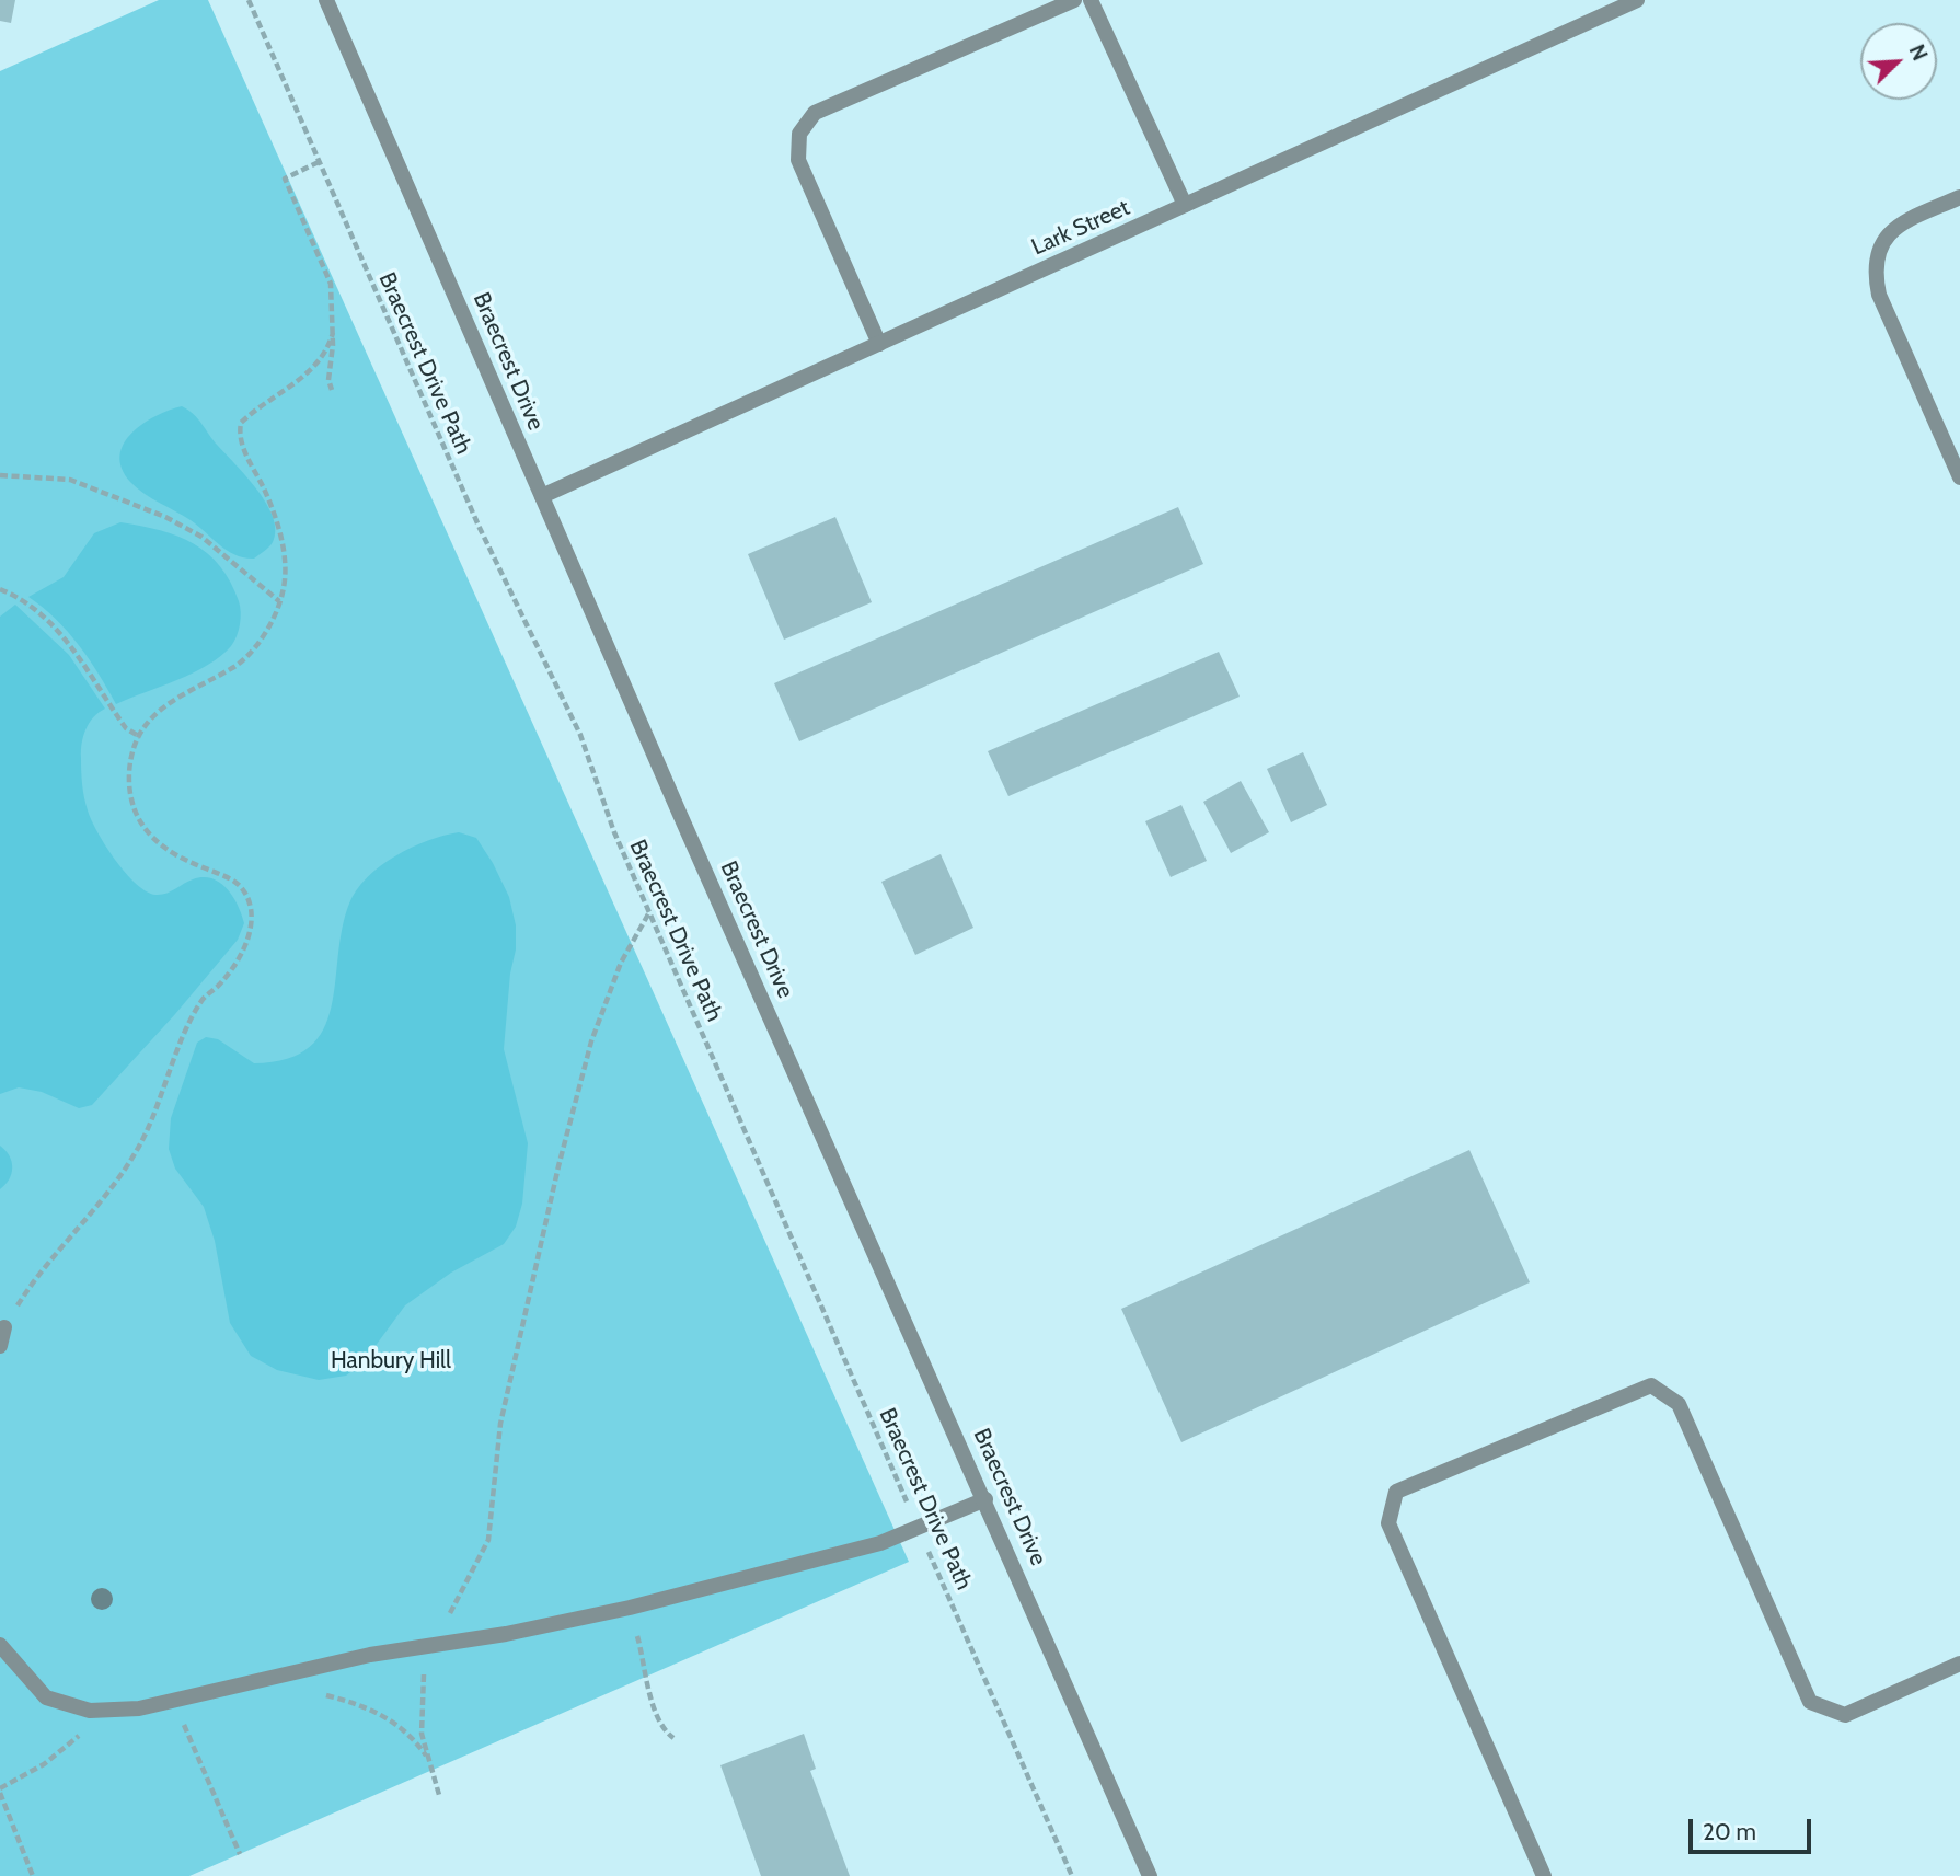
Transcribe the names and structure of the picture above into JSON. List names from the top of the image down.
{
  "streets": {
    "street": ["Lark Street", "Braecrest Drive"],
    "path": ["Braecrest Drive Path"]
  },
  "crossings": [
    ["Lark Street", "Braecrest Drive"]
  ],
  "parks": ["Hanbury Hill"],
  "scale_bar": "20 m",
  "north": "top right"
}
